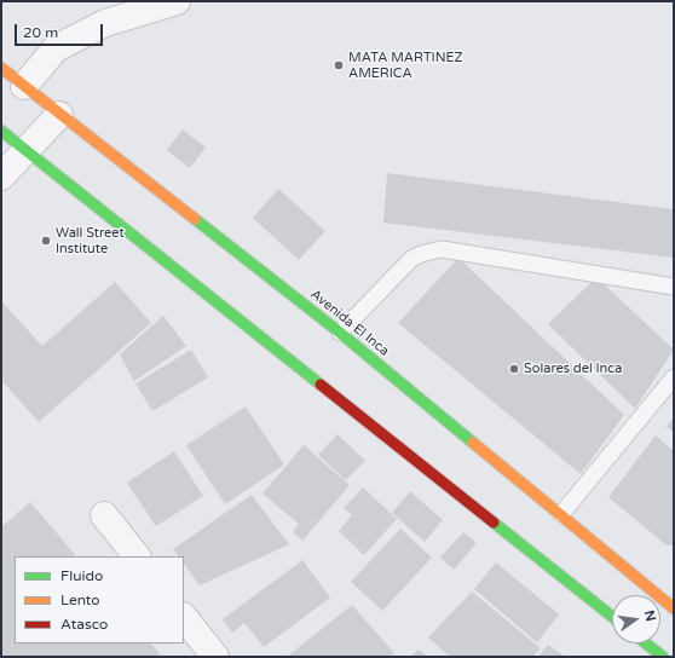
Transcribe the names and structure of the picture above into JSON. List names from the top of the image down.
{
  "streets": {
    "main road": ["Avenida El Inca"]
  },
  "places": ["MATA MARTINEZ AMERICA", "Wall Street Institute", "Solares del Inca"],
  "legend": ["Fluido", "Lento", "Atasco"],
  "scale_bar": "20 m",
  "north": "right"
}
